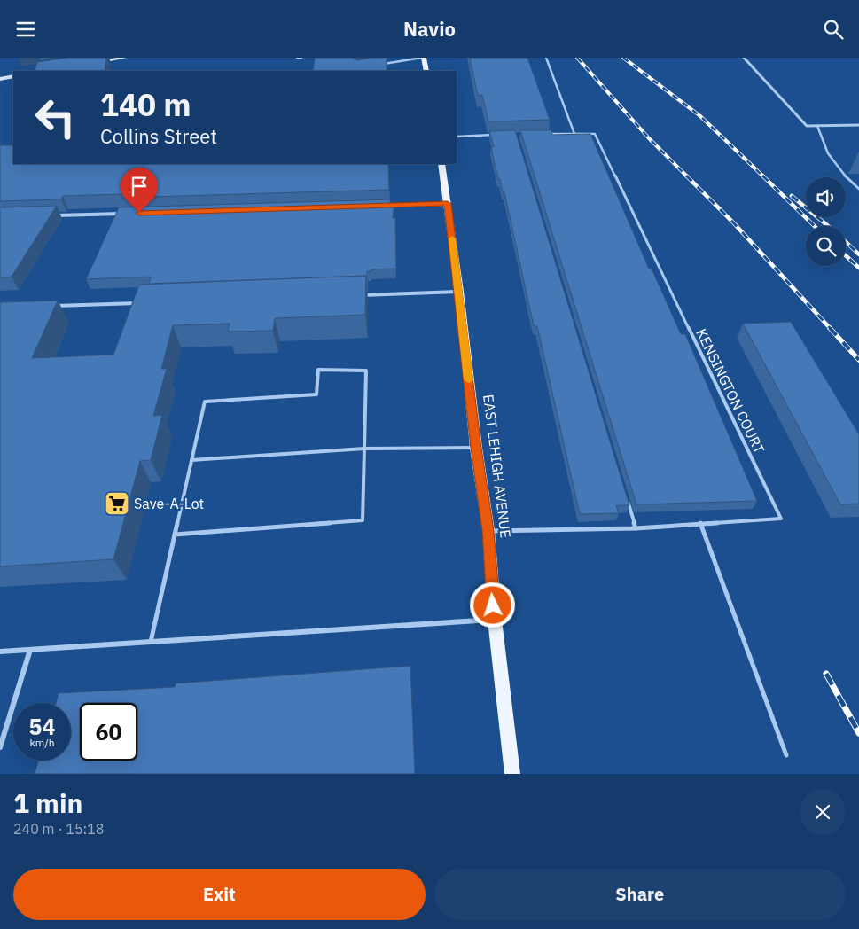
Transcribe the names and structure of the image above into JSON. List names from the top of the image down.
{
  "streets": {
    "main road": ["EAST LEHIGH AVENUE"],
    "lane": ["KENSINGTON COURT"]
  },
  "crossings": [
    ["KENSINGTON COURT", "EAST LEHIGH AVENUE"]
  ],
  "places": {
    "supermarket": ["Save-A-Lot"]
  },
  "page": {
    "header": "Navio",
    "turn": ["140 m", "Collins Street"],
    "speed": "54 km/h",
    "limit": "60",
    "heading": ["1 min", "240 m · 15:18"],
    "buttons": ["Exit", "Share"]
  }
}
